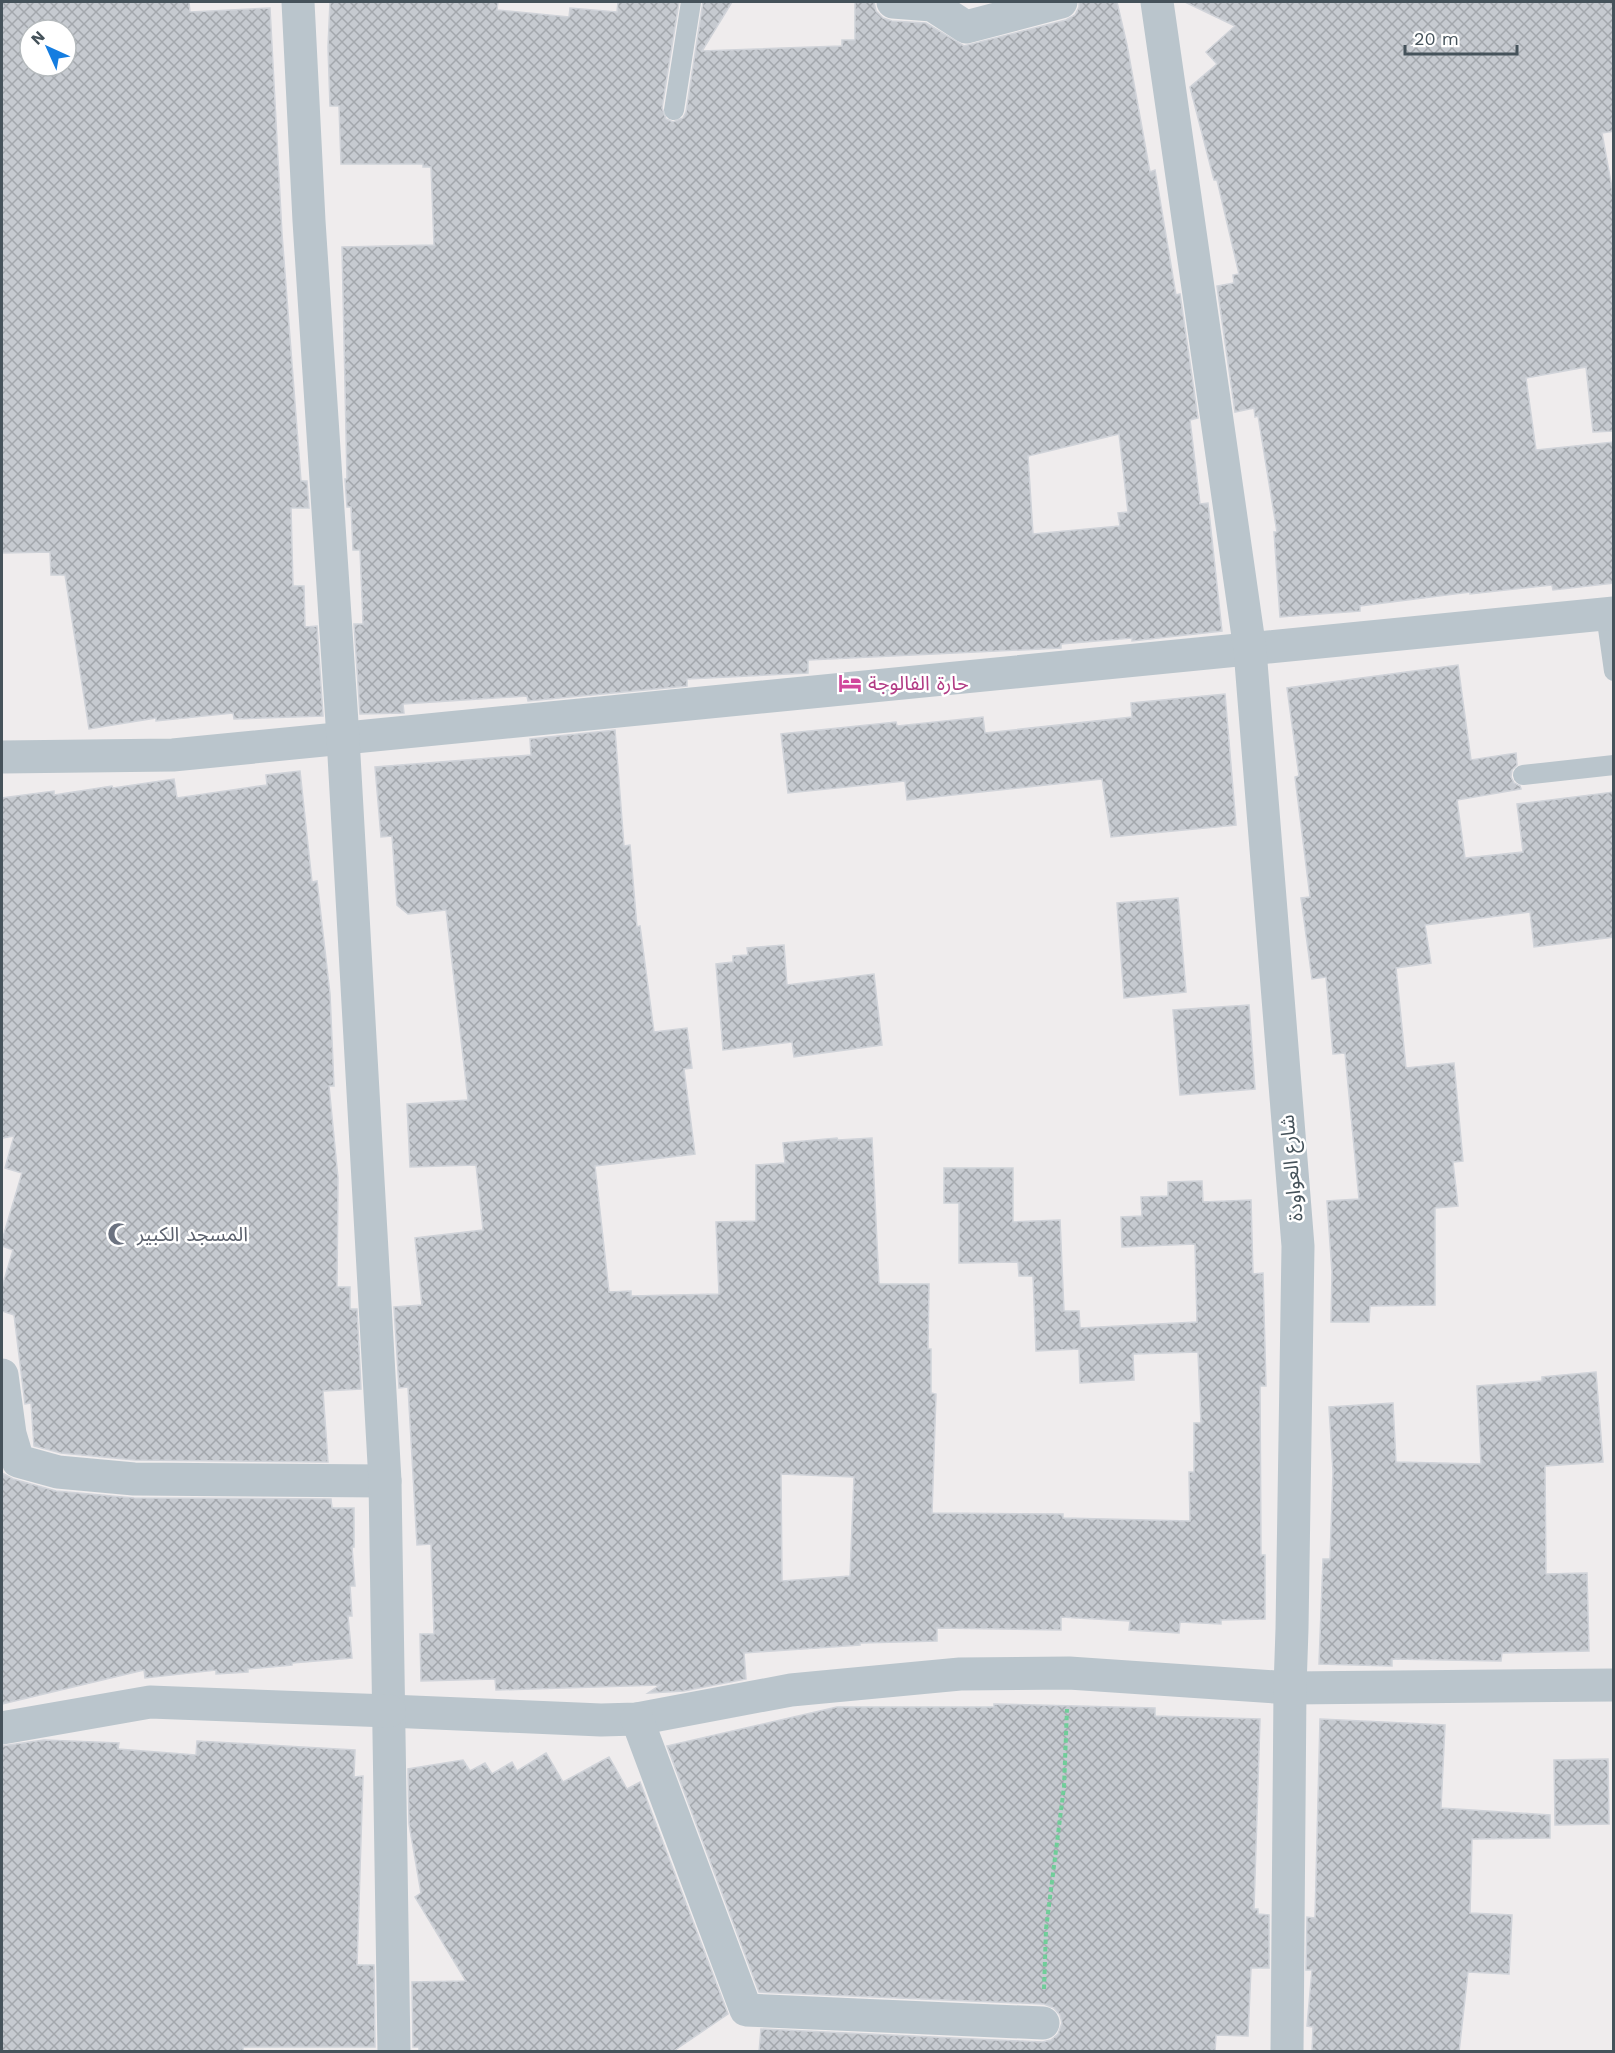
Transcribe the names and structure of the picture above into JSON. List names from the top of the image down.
{
  "streets": {
    "street": ["شارع العواودة"]
  },
  "places": {
    "hotel": ["حارة الفالوجة"],
    "mosque": ["المسجد الكبير"]
  },
  "scale_bar": "20 m",
  "north": "top left"
}
